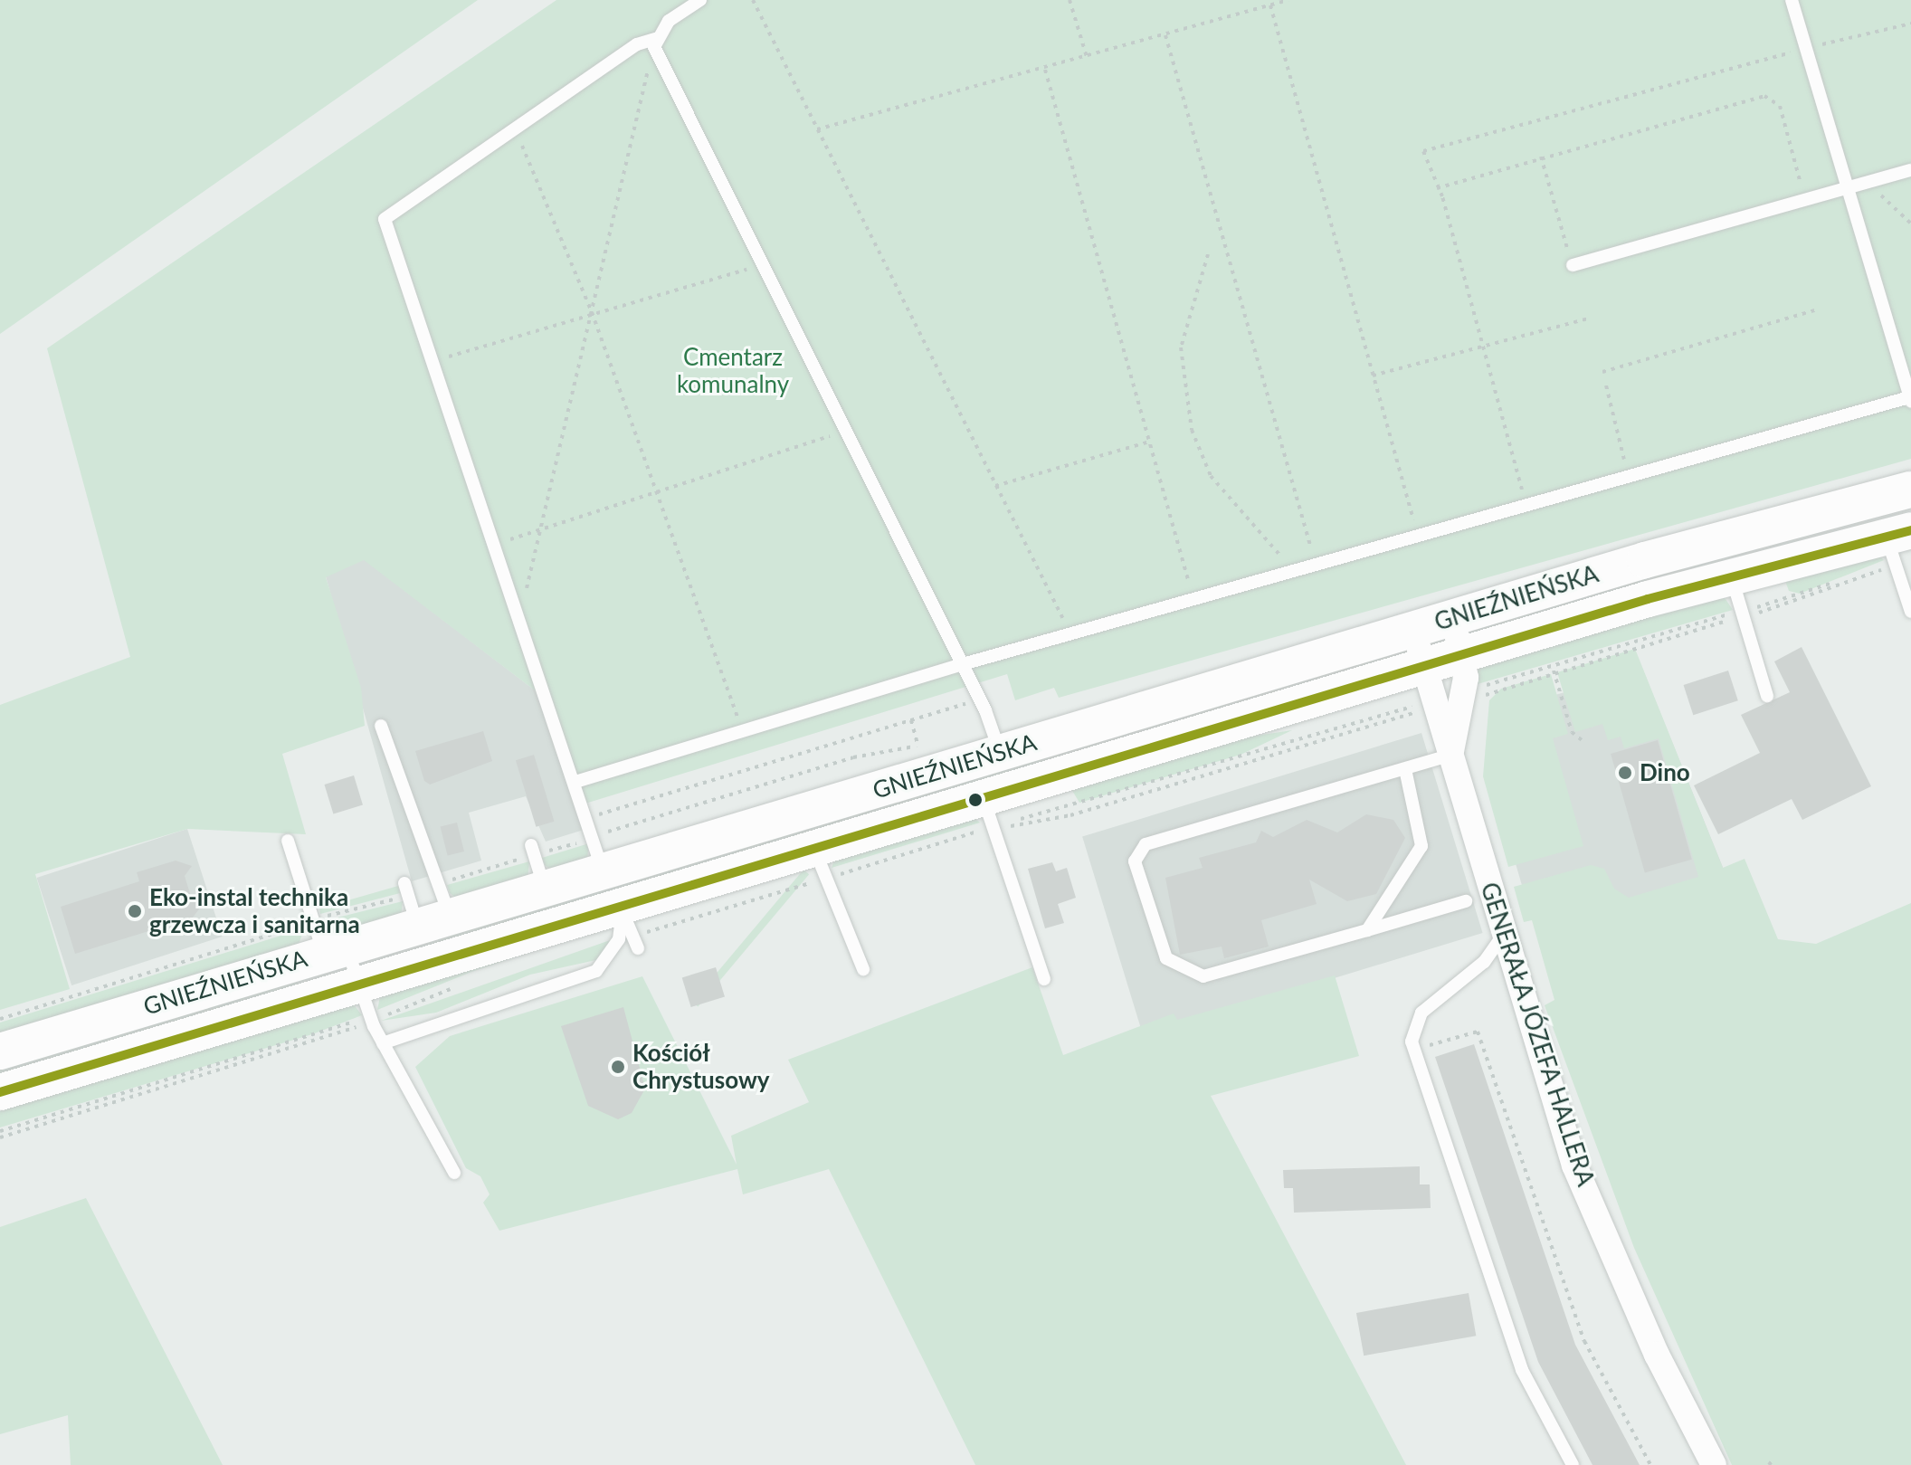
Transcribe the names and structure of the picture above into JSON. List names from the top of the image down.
{
  "streets": {
    "main road": ["GNIEŹNIEŃSKA"],
    "street": ["GENERAŁA JÓZEFA HALLERA"]
  },
  "crossings": [
    ["GNIEŹNIEŃSKA", "GENERAŁA JÓZEFA HALLERA"]
  ],
  "parks": ["Cmentarz komunalny"],
  "places": ["Dino", "Eko-instal technika grzewcza i sanitarna", "Kościół Chrystusowy"]
}
